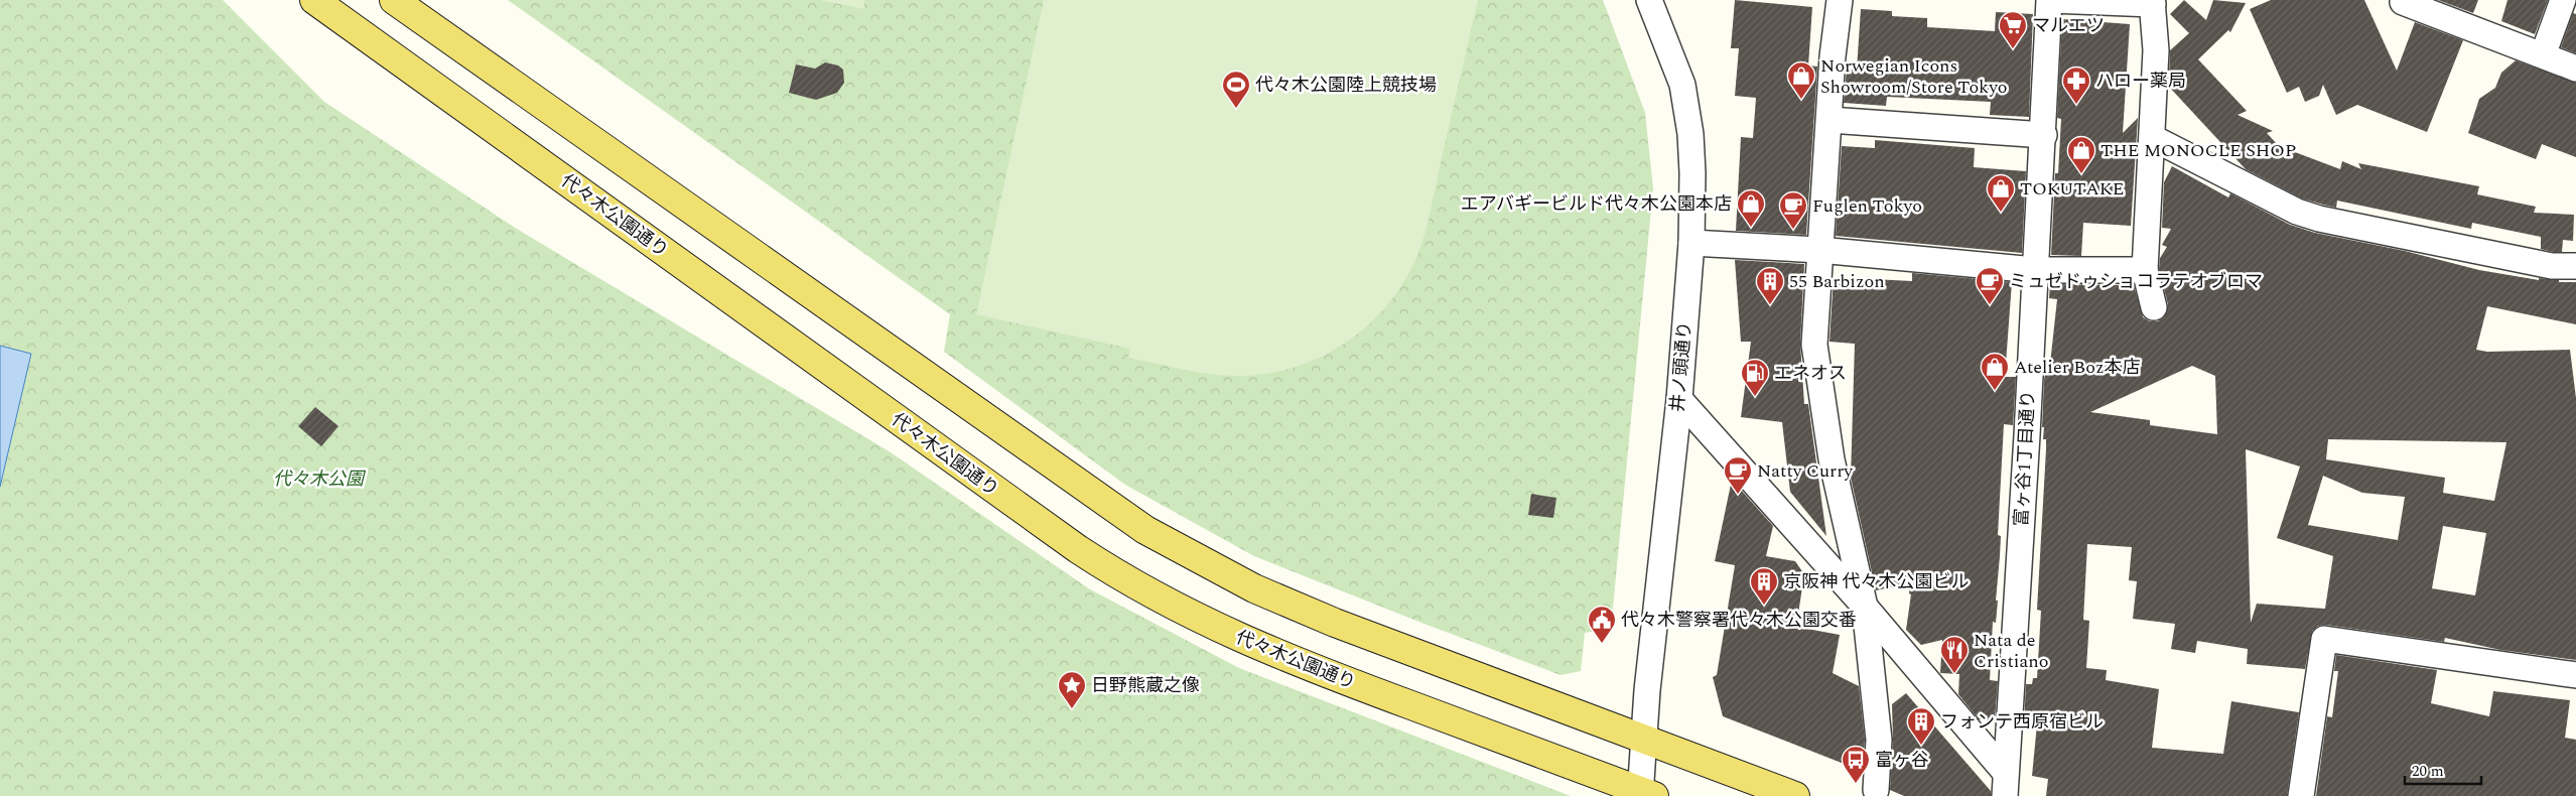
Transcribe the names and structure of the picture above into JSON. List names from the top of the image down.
{
  "streets": {
    "main road": ["代々木公園通り"],
    "street": ["井ノ頭通り", "富ヶ谷1丁目通り"]
  },
  "crossings": [
    ["代々木公園通り", "井ノ頭通り"]
  ],
  "parks": ["代々木公園"],
  "places": {
    "supermarket": ["マルエツ"],
    "shop": [
      "Norwegian Icons Showroom/Store Tokyo",
      "THE MONOCLE SHOP",
      "TOKUTAKE",
      "エアバギービルド代々木公園本店",
      "Atelier Boz本店"
    ],
    "pharmacy": ["ハロー薬局"],
    "sports": ["代々木公園陸上競技場"],
    "cafe": ["Fuglen Tokyo", "ミュゼドゥショコラテオブロマ", "Natty Curry"],
    "building": ["55 Barbizon", "京阪神 代々木公園ビル", "フォンテ西原宿ビル"],
    "fuel station": ["エネオス"],
    "public building": ["代々木警察署代々木公園交番"],
    "restaurant": ["Nata de Cristiano"],
    "place": ["日野熊蔵之像"],
    "bus stop": ["富ヶ谷"]
  },
  "scale_bar": "20 m"
}
